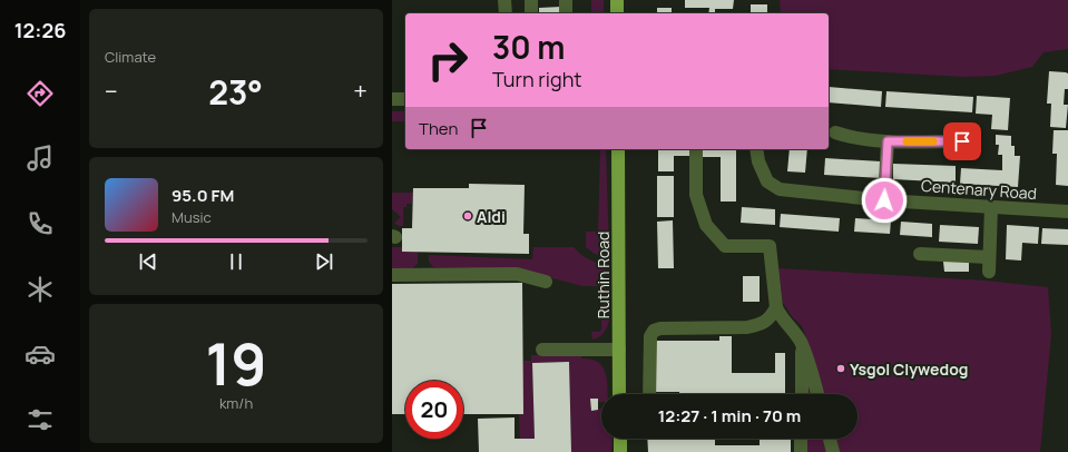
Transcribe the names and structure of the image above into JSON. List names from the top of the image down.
{
  "streets": {
    "main road": ["Ruthin Road"],
    "street": ["Centenary Road"]
  },
  "places": ["Aldi", "Ysgol Clywedog"],
  "page": {
    "tabs": "12:26",
    "tile": [
      "Climate",
      ["19", "km/h"]
    ],
    "turn": ["30 m", "Turn right"],
    "heat": ["−", "23°", "+"],
    "then": "Then",
    "song": ["95.0 FM", "Music"],
    "limit": "20",
    "trip": "12:27 · 1 min · 70 m"
  }
}
